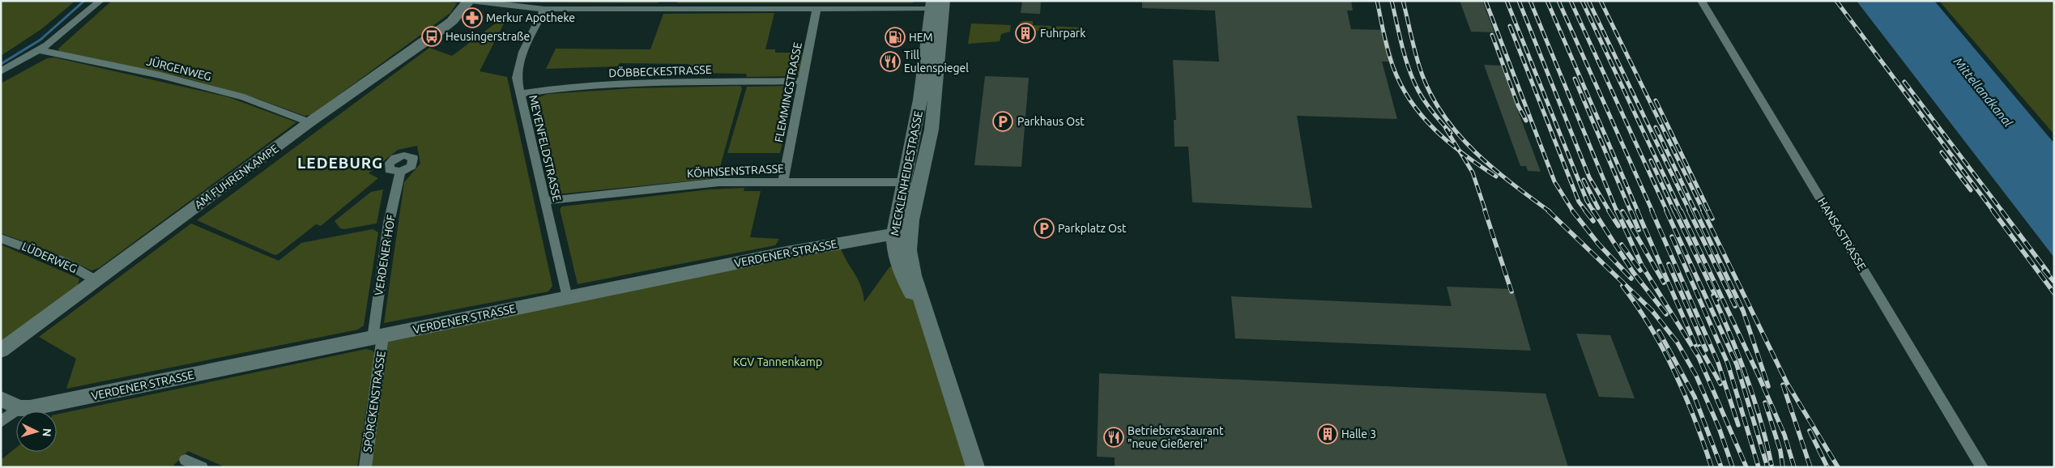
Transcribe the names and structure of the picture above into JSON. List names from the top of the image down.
{
  "streets": {
    "street": [
      "JÜRGENWEG",
      "DÖBBECKESTRASSE",
      "FLEMMINGSTRASSE",
      "MEYENFELDSTRASSE",
      "KÖHNSENSTRASSE",
      "MECKLENHEIDESTRASSE",
      "AM FUHRENKAMPE",
      "HANSASTRASSE",
      "VERDENER STRASSE",
      "VERDENER HOF",
      "LÜDERWEG",
      "SPÖRCKENSTRASSE"
    ]
  },
  "crossings": [
    ["JÜRGENWEG", "AM FUHRENKAMPE"],
    ["DÖBBECKESTRASSE", "FLEMMINGSTRASSE"],
    ["DÖBBECKESTRASSE", "MEYENFELDSTRASSE"],
    ["FLEMMINGSTRASSE", "KÖHNSENSTRASSE"],
    ["MEYENFELDSTRASSE", "KÖHNSENSTRASSE"],
    ["MEYENFELDSTRASSE", "VERDENER STRASSE"],
    ["KÖHNSENSTRASSE", "MECKLENHEIDESTRASSE"],
    ["MECKLENHEIDESTRASSE", "VERDENER STRASSE"],
    ["AM FUHRENKAMPE", "LÜDERWEG"],
    ["VERDENER STRASSE", "VERDENER HOF"],
    ["VERDENER STRASSE", "SPÖRCKENSTRASSE"],
    ["VERDENER HOF", "SPÖRCKENSTRASSE"]
  ],
  "districts": ["LEDEBURG"],
  "water": ["Mittellandkanal"],
  "parks": ["KGV Tannenkamp"],
  "places": {
    "pharmacy": ["Merkur Apotheke"],
    "building": ["Fuhrpark", "Halle 3"],
    "bus stop": ["Heusingerstraße"],
    "fuel station": ["HEM"],
    "restaurant": ["Till Eulenspiegel", "Betriebsrestaurant \"neue Gießerei\""],
    "parking": ["Parkhaus Ost", "Parkplatz Ost"]
  },
  "north": "right"
}
